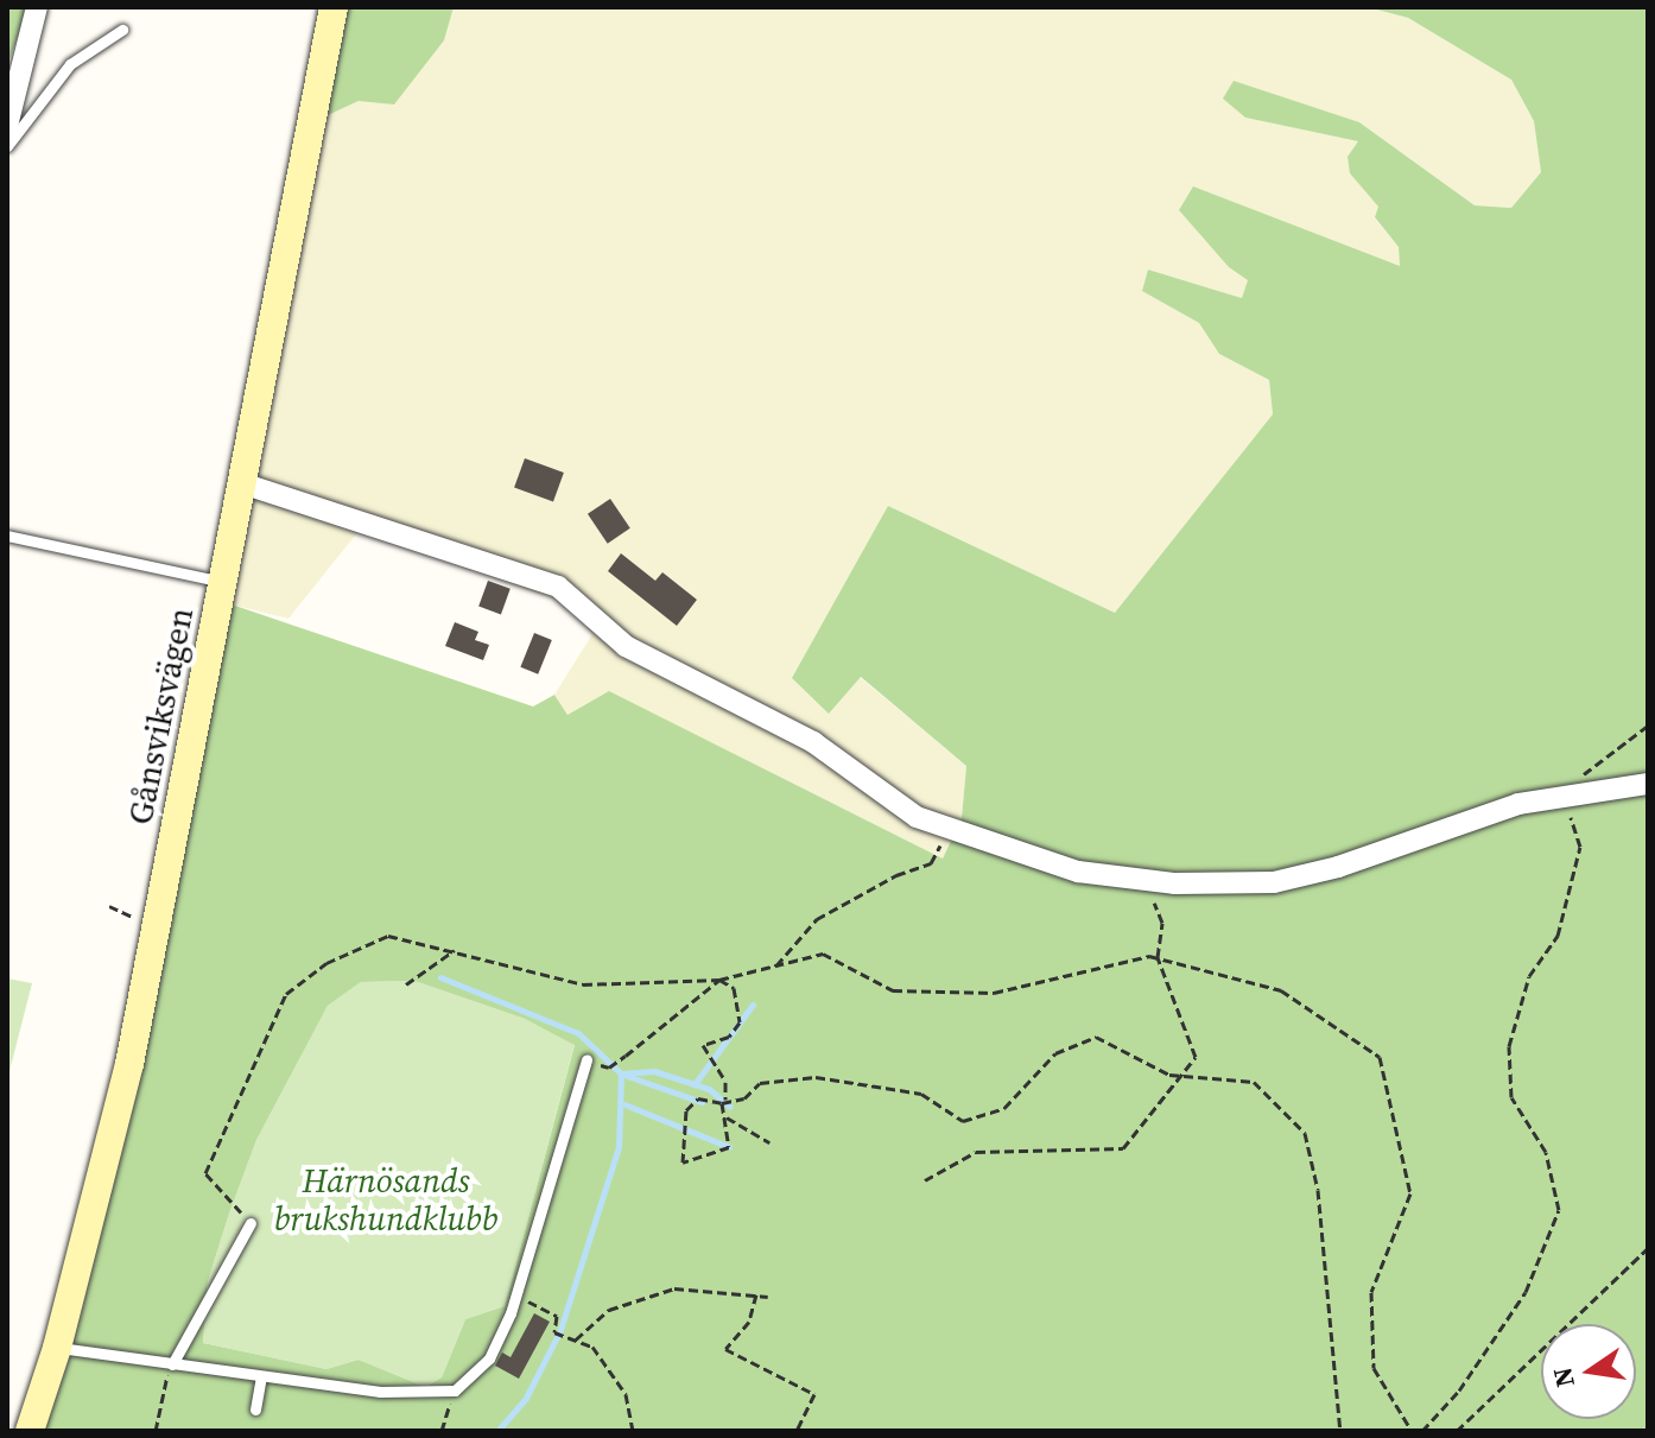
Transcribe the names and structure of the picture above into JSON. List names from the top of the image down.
{
  "streets": {
    "main road": ["Gånsviksvägen"]
  },
  "parks": ["Härnösands brukshundklubb"],
  "north": "left"
}
